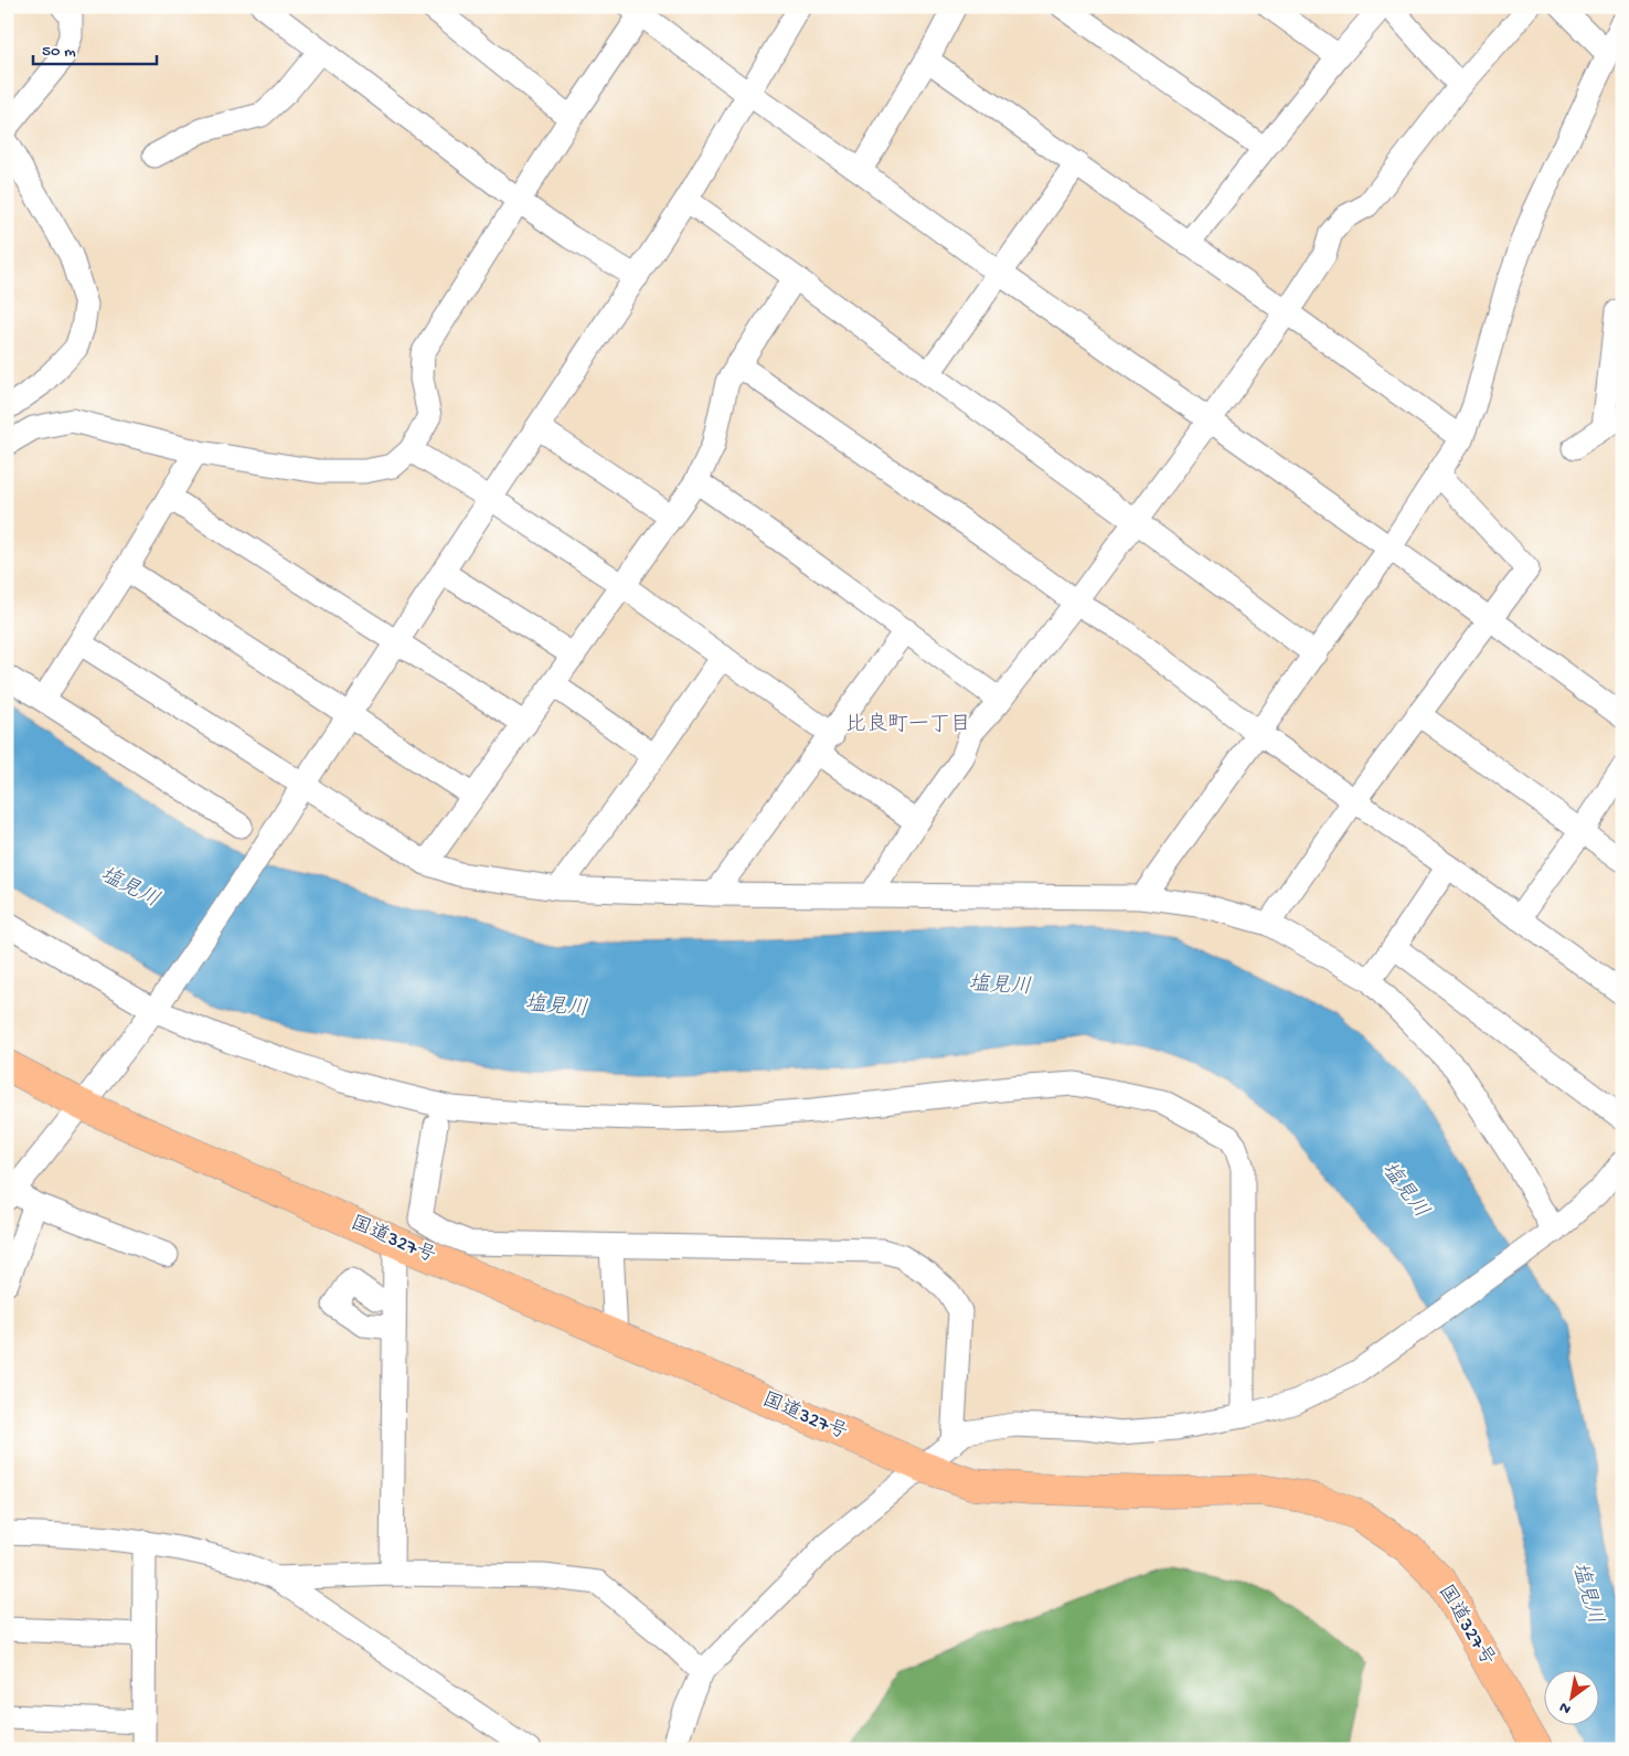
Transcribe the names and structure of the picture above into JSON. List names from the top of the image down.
{
  "streets": {
    "highway": ["国道327号"]
  },
  "districts": ["比良町一丁目"],
  "water": ["塩見川"],
  "scale_bar": "50 m",
  "north": "bottom left"
}
